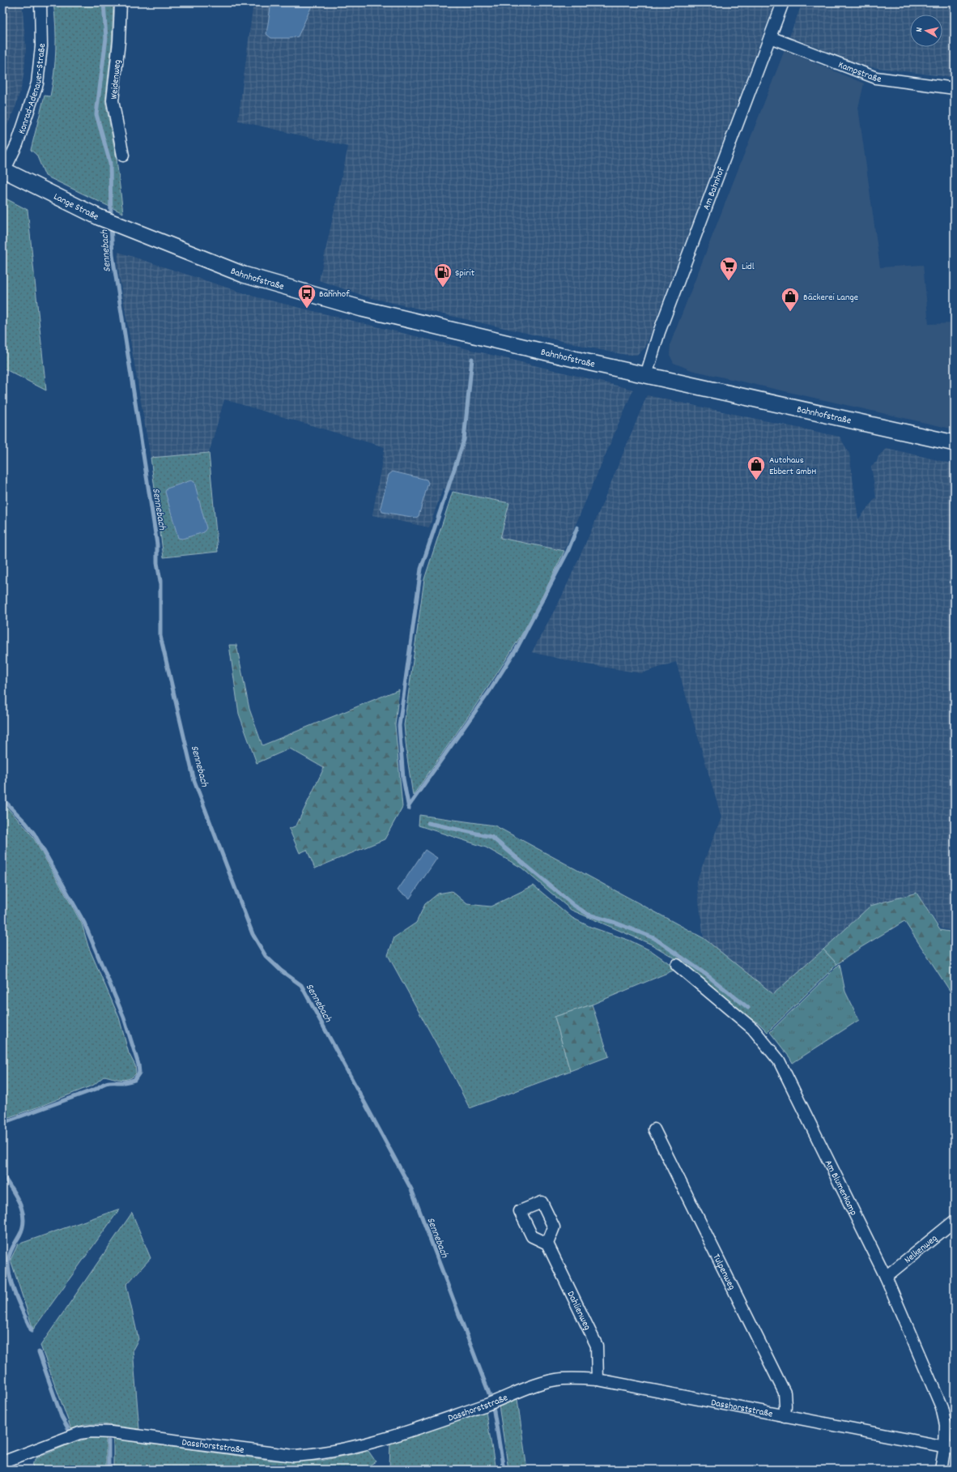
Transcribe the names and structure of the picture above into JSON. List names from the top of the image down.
{
  "streets": {
    "main road": ["Lange Straße", "Bahnhofstraße"],
    "street": [
      "Kampstraße",
      "Weidenweg",
      "Konrad-Adenauer-Straße",
      "Am Bahnhof",
      "Am Blumenkamp",
      "Nelkenweg",
      "Tulpenweg",
      "Dahlienweg",
      "Dasshorststraße"
    ]
  },
  "crossings": [
    ["Kampstraße", "Am Bahnhof"],
    ["Konrad-Adenauer-Straße", "Lange Straße"],
    ["Am Bahnhof", "Bahnhofstraße"],
    ["Lange Straße", "Bahnhofstraße"],
    ["Am Blumenkamp", "Nelkenweg"],
    ["Am Blumenkamp", "Dasshorststraße"],
    ["Tulpenweg", "Dasshorststraße"],
    ["Dahlienweg", "Dasshorststraße"]
  ],
  "water": ["Sennebach"],
  "places": {
    "supermarket": ["Lidl"],
    "fuel station": ["Spirit"],
    "bus stop": ["Bahnhof"],
    "shop": ["Bäckerei Lange", "Autohaus Ebbert GmbH"]
  },
  "north": "left"
}
